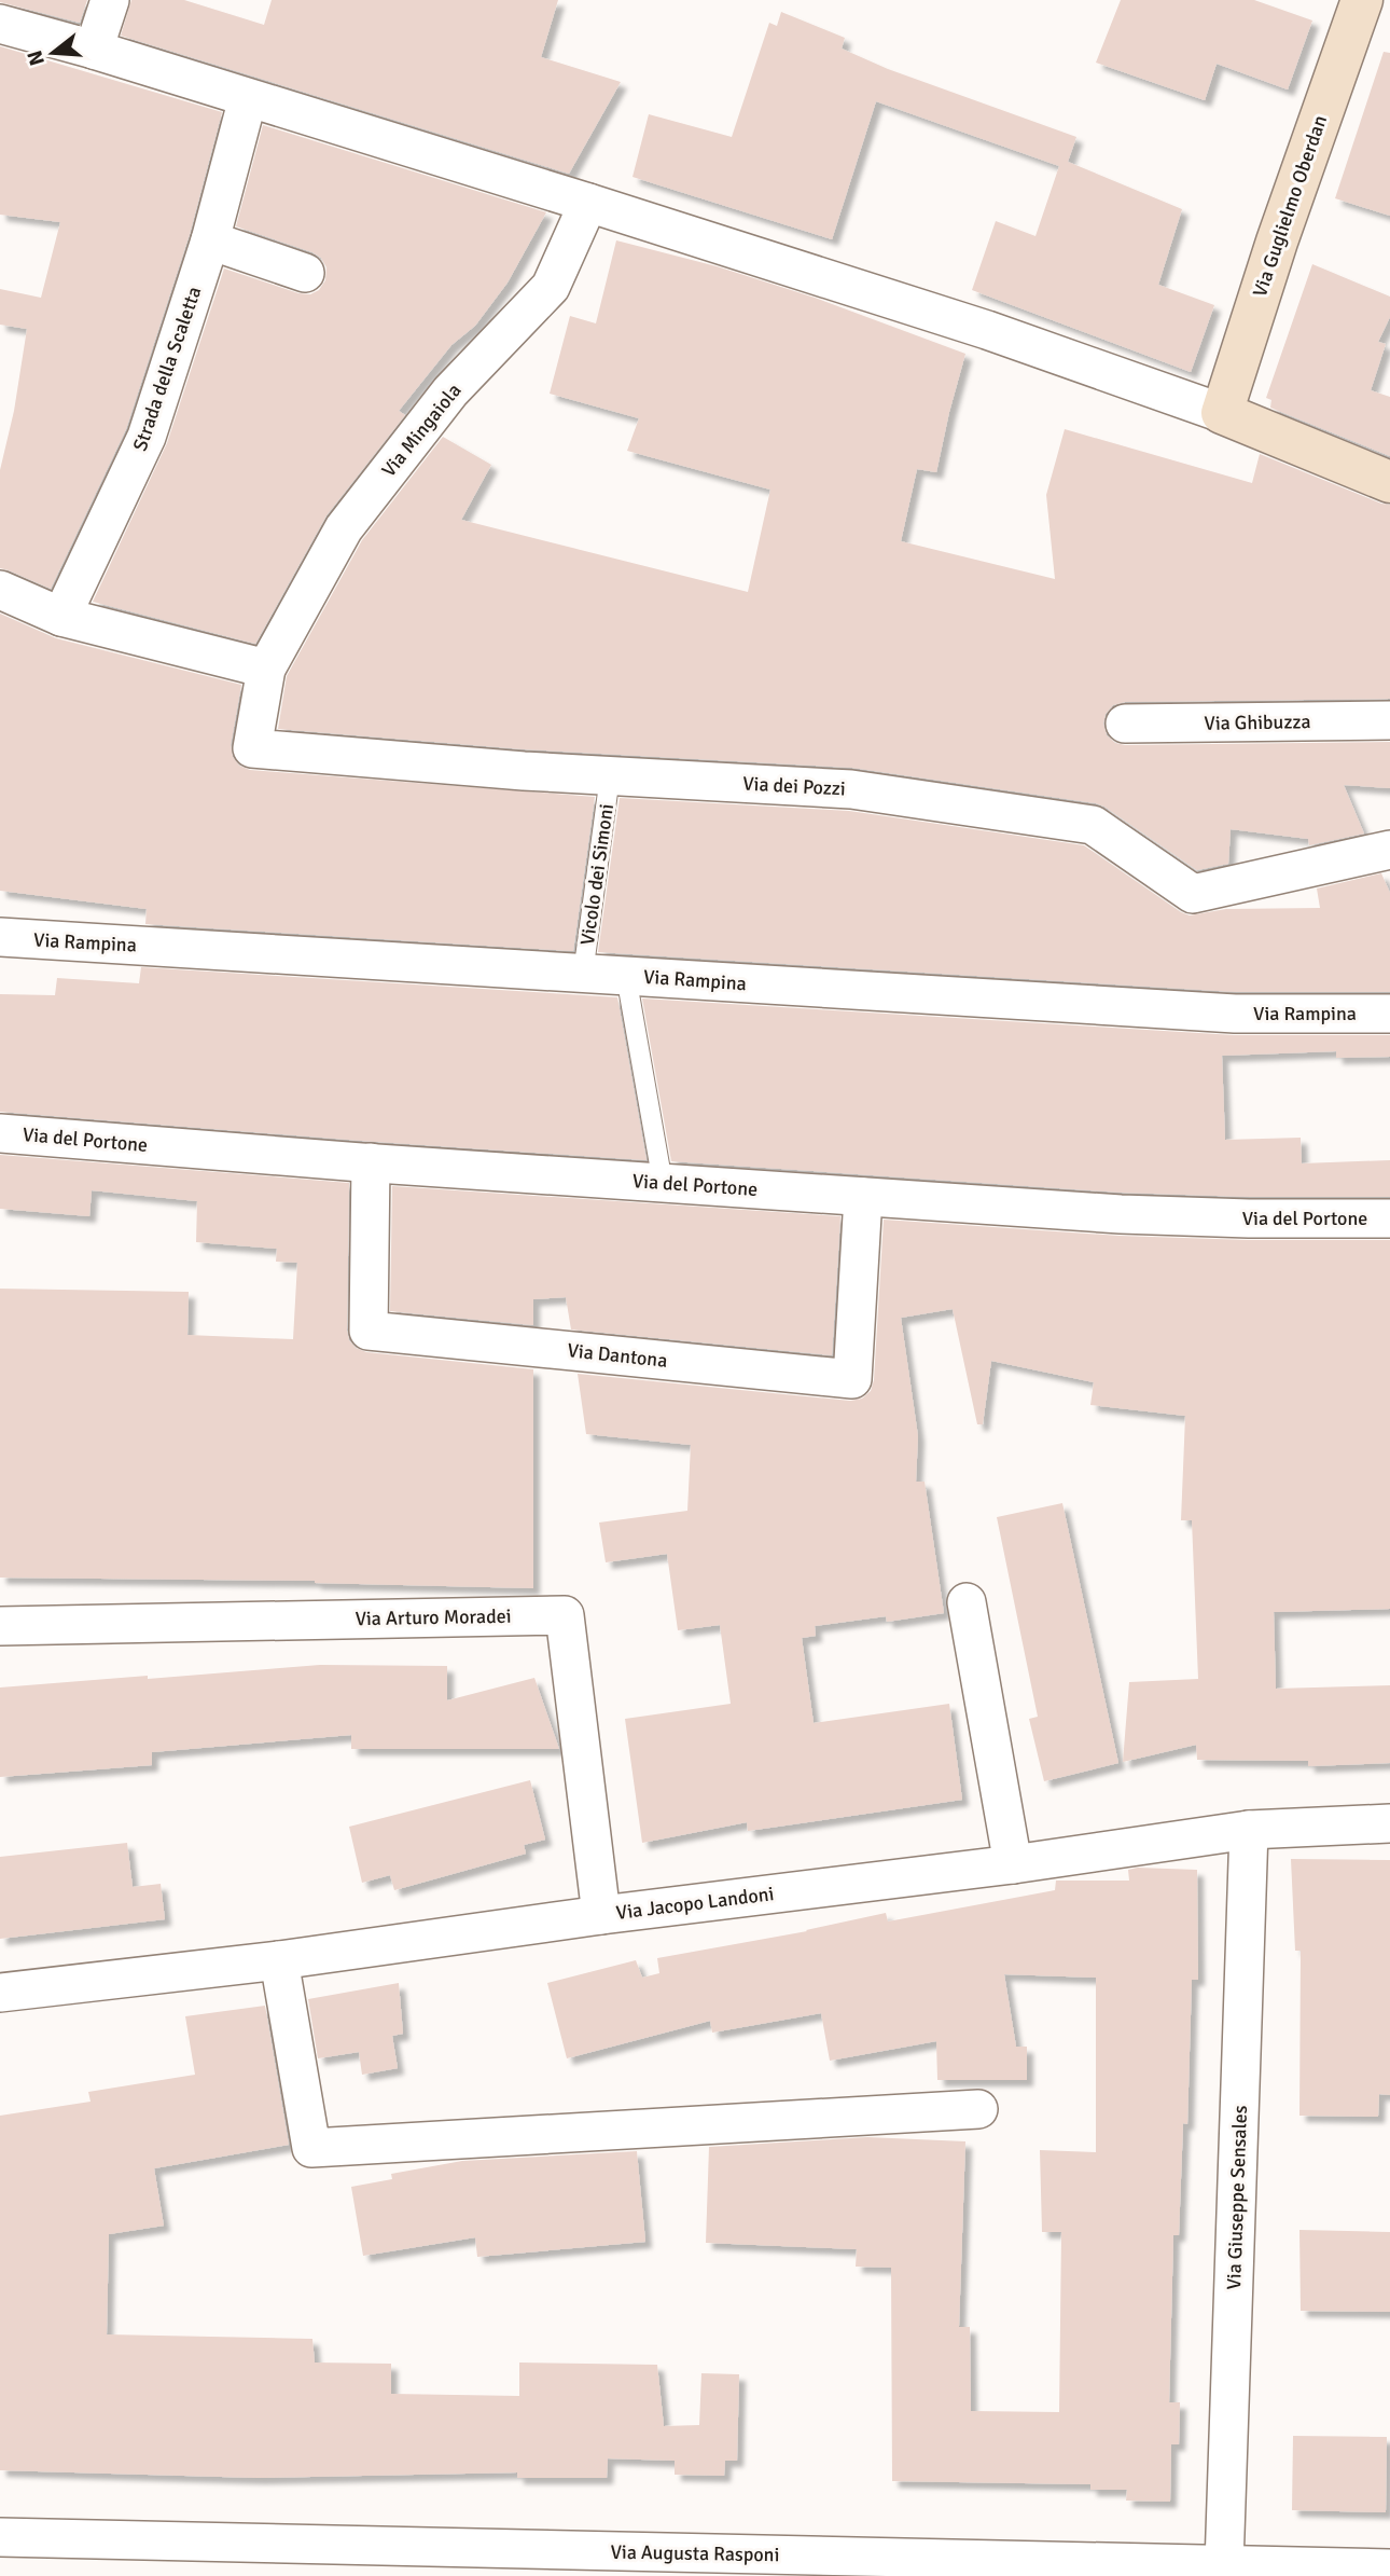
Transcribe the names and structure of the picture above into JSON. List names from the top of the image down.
{
  "streets": {
    "street": [
      "Via Guglielmo Oberdan",
      "Strada della Scaletta",
      "Via Mingaiola",
      "Via Ghibuzza",
      "Via dei Pozzi",
      "Via Rampina",
      "Via del Portone",
      "Via Dantona",
      "Via Arturo Moradei",
      "Via Jacopo Landoni",
      "Via Giuseppe Sensales",
      "Via Augusta Rasponi"
    ],
    "lane": ["Vicolo dei Simoni"]
  },
  "crossings": [
    ["Via Mingaiola", "Via dei Pozzi"],
    ["Via dei Pozzi", "Vicolo dei Simoni"],
    ["Vicolo dei Simoni", "Via Rampina"],
    ["Via del Portone", "Via Dantona"],
    ["Via Arturo Moradei", "Via Jacopo Landoni"],
    ["Via Jacopo Landoni", "Via Giuseppe Sensales"],
    ["Via Giuseppe Sensales", "Via Augusta Rasponi"]
  ],
  "north": "left"
}
